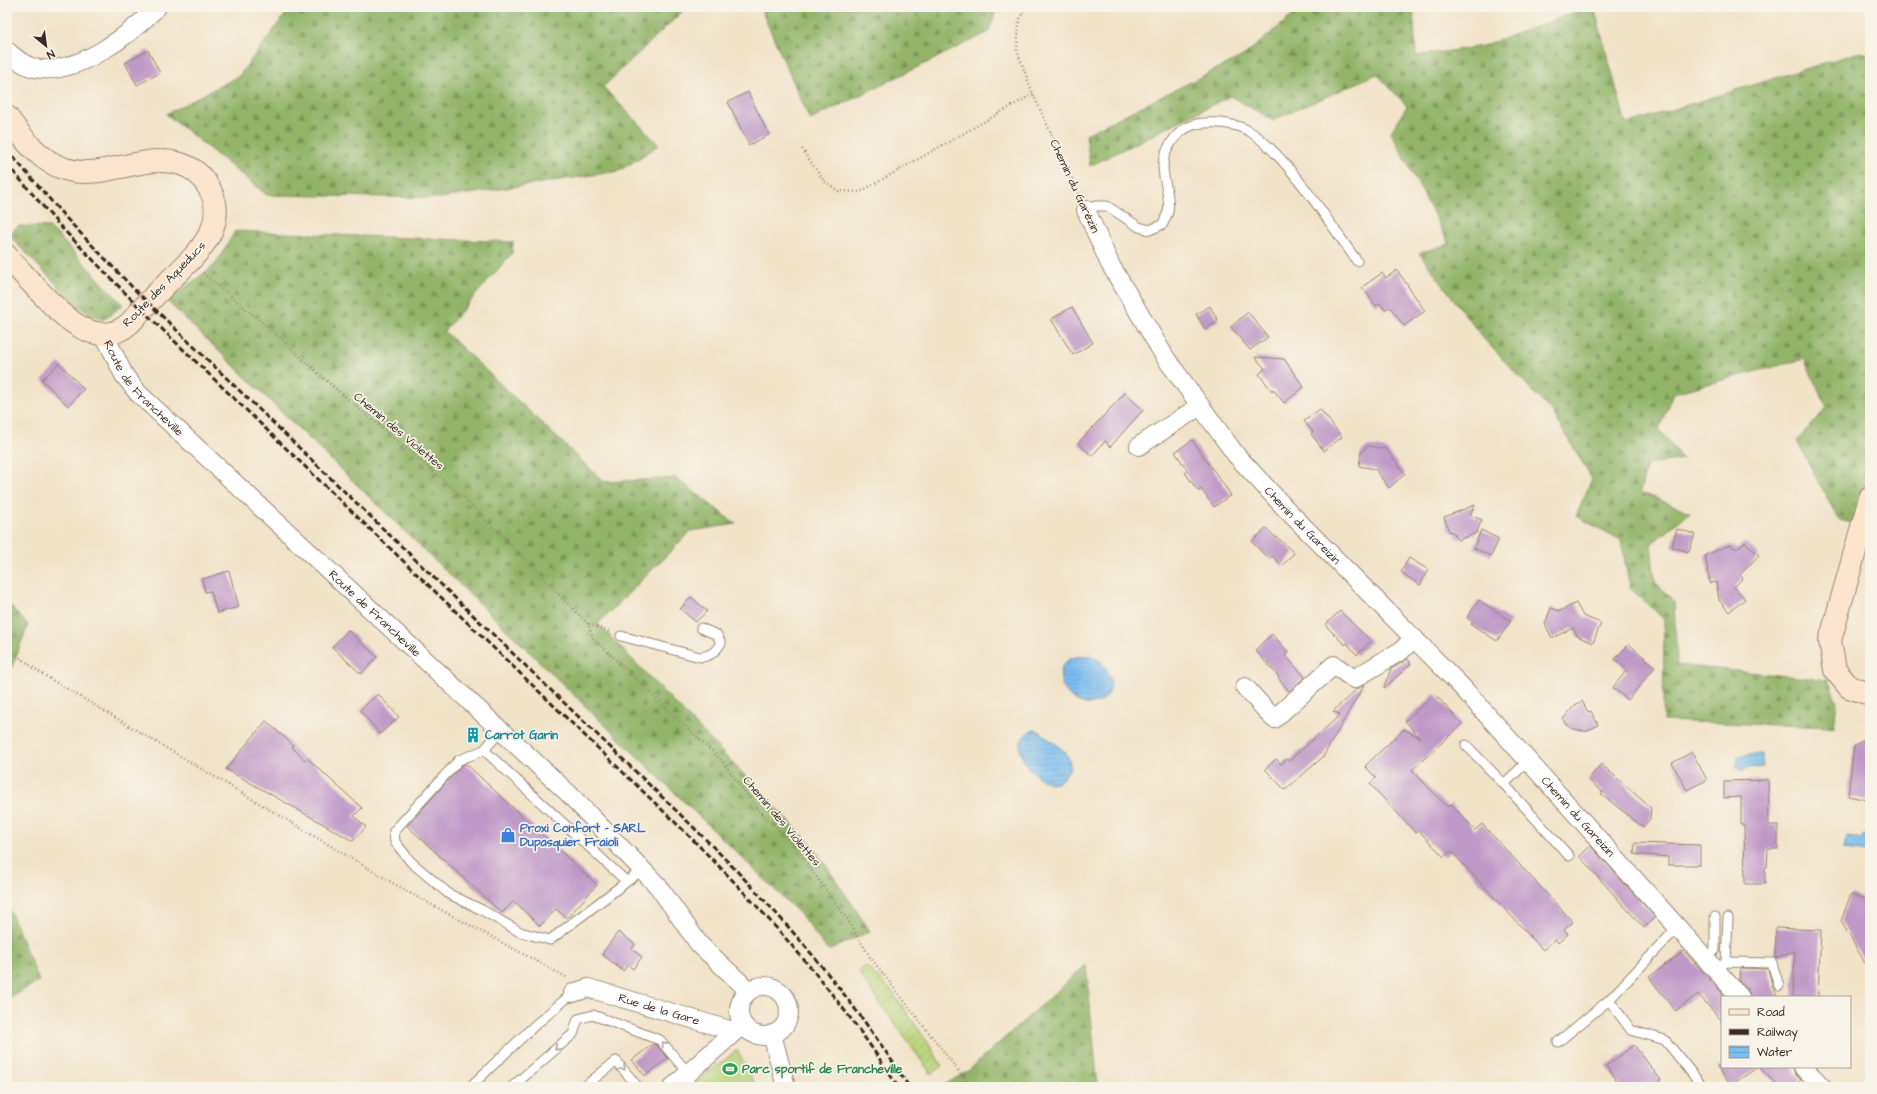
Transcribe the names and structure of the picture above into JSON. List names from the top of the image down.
{
  "streets": {
    "main road": ["Route des Aqueducs"],
    "street": [
      "Chemin du Garézin",
      "Route de Francheville",
      "Chemin du Gareizin",
      "Rue de la Gare"
    ],
    "path": ["Chemin des Violettes"]
  },
  "crossings": [
    ["Chemin du Garézin", "Chemin du Gareizin"],
    ["Route des Aqueducs", "Route de Francheville"],
    ["Route des Aqueducs", "Chemin des Violettes"],
    ["Route de Francheville", "Rue de la Gare"]
  ],
  "places": {
    "building": ["Carrot Garin"],
    "shop": ["Proxi Confort - SARL Dupasquier Fraioli"],
    "sports": ["Parc sportif de Francheville"]
  },
  "legend": ["Road", "Railway", "Water"],
  "north": "bottom right"
}
